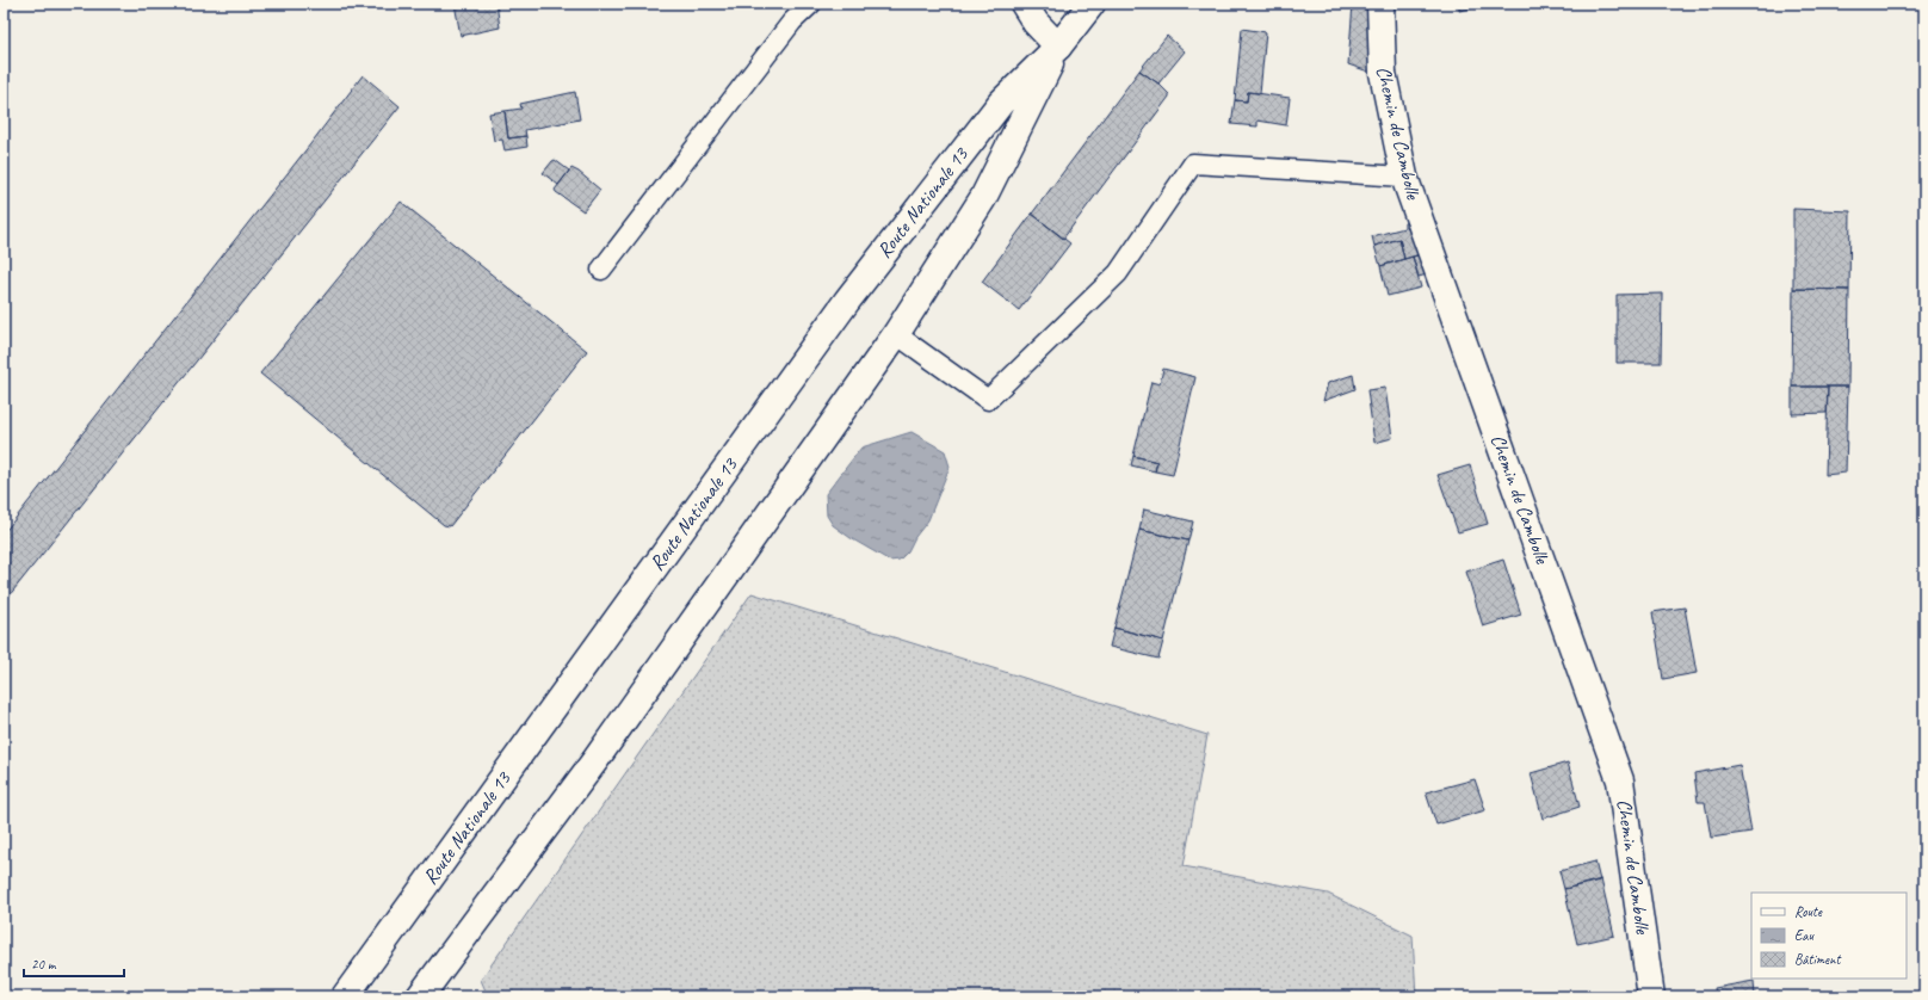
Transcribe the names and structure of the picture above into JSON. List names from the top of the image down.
{
  "streets": {
    "main road": ["Chemin de Cambolle", "Route Nationale 13"]
  },
  "legend": ["Route", "Eau", "Bâtiment"],
  "scale_bar": "20 m"
}
